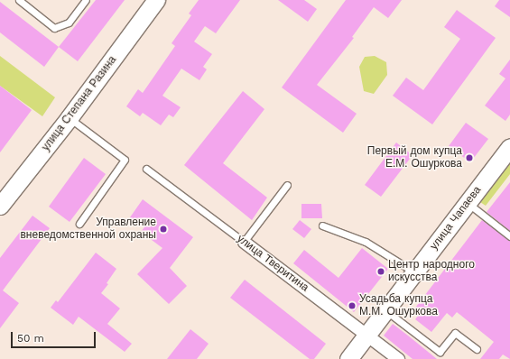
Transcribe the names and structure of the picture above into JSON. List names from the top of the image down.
{
  "streets": {
    "main road": ["улица Степана Разина", "улица Чапаева"],
    "street": ["улица Тверитина"]
  },
  "crossings": [
    ["улица Чапаева", "улица Тверитина"]
  ],
  "places": [
    "Первый дом купца Е.М. Ошуркова",
    "Управление вневедомственной охраны",
    "Центр народного искусства",
    "Усадьба купца М.М. Ошуркова"
  ],
  "scale_bar": "50 m"
}
